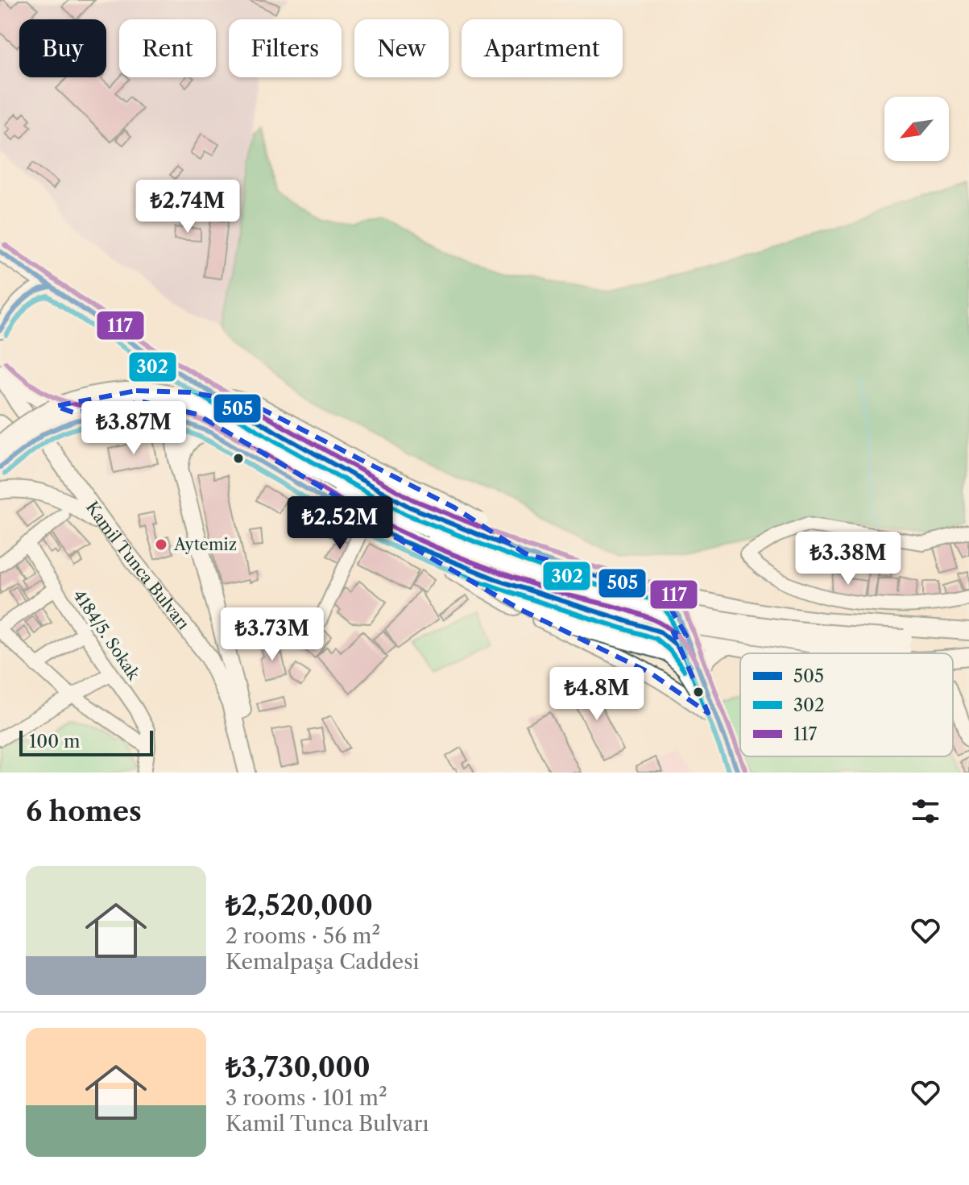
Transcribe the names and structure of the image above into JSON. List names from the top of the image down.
{
  "streets": {
    "main road": ["Kamil Tunca Bulvarı"],
    "street": ["4184/5. Sokak"]
  },
  "places": ["Aytemiz"],
  "lines": ["transit line 117", "transit line 505", "transit line 302"],
  "legend": ["505", "302", "117"],
  "scale_bar": "100 m",
  "north": "bottom left",
  "page": {
    "chip": [
      "Buy",
      "Rent",
      "Filters",
      "New",
      "Apartment"
    ],
    "price": [
      "₺2.74M",
      "₺3.87M",
      "₺2.52M",
      "₺3.38M",
      "₺3.73M",
      "₺4.8M"
    ],
    "scale": "100 m",
    "heading": "6 homes",
    "list": [
      {
        "name": "₺2,520,000",
        "note": "2 rooms · 56 m² · Kemalpaşa Caddesi"
      },
      {
        "name": "₺3,730,000",
        "note": "3 rooms · 101 m² · Kamil Tunca Bulvarı"
      }
    ]
  }
}
